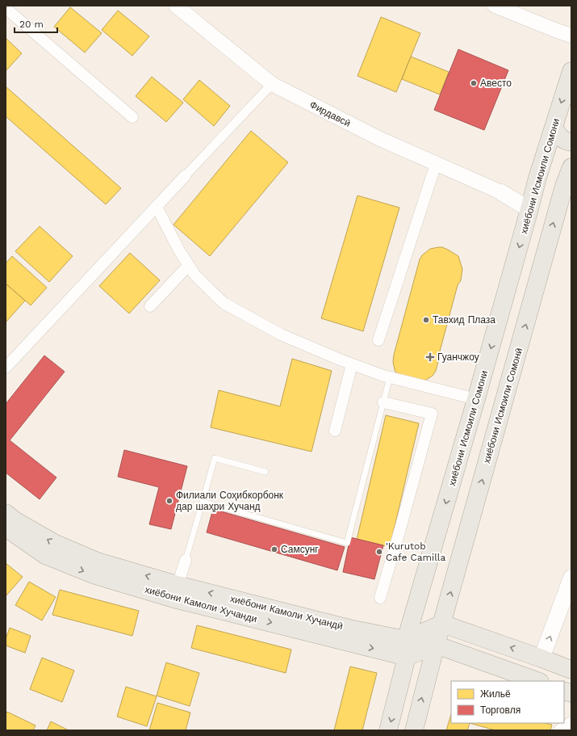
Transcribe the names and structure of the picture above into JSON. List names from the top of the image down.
{
  "streets": {
    "main road": [
      "хиёбони Исмоили Сомони",
      "хиёбони Исмоили Сомонӣ",
      "хиёбони Камоли Хучанди",
      "хиёбони Камоли Хуҷандӣ"
    ],
    "street": ["Фирдавсӣ"]
  },
  "crossings": [
    ["хиёбони Исмоили Сомони", "хиёбони Камоли Хучанди"],
    ["хиёбони Исмоили Сомони", "хиёбони Камоли Хуҷандӣ"],
    ["хиёбони Камоли Хучанди", "хиёбони Камоли Хуҷандӣ"]
  ],
  "one_way": [
    "хиёбони Исмоили Сомони",
    "хиёбони Исмоили Сомонӣ",
    "хиёбони Камоли Хучанди",
    "хиёбони Камоли Хуҷандӣ"
  ],
  "places": {
    "other": [
      "Авесто",
      "Тавхид Плаза",
      "Филиали Соҳибкорбонк дар шаҳри Хучанд",
      "Самсунг",
      "'Kurutob Cafe Camilla"
    ],
    "health": ["Гуанчжоу"]
  },
  "legend": ["Жильё", "Торговля"],
  "scale_bar": "20 m"
}
